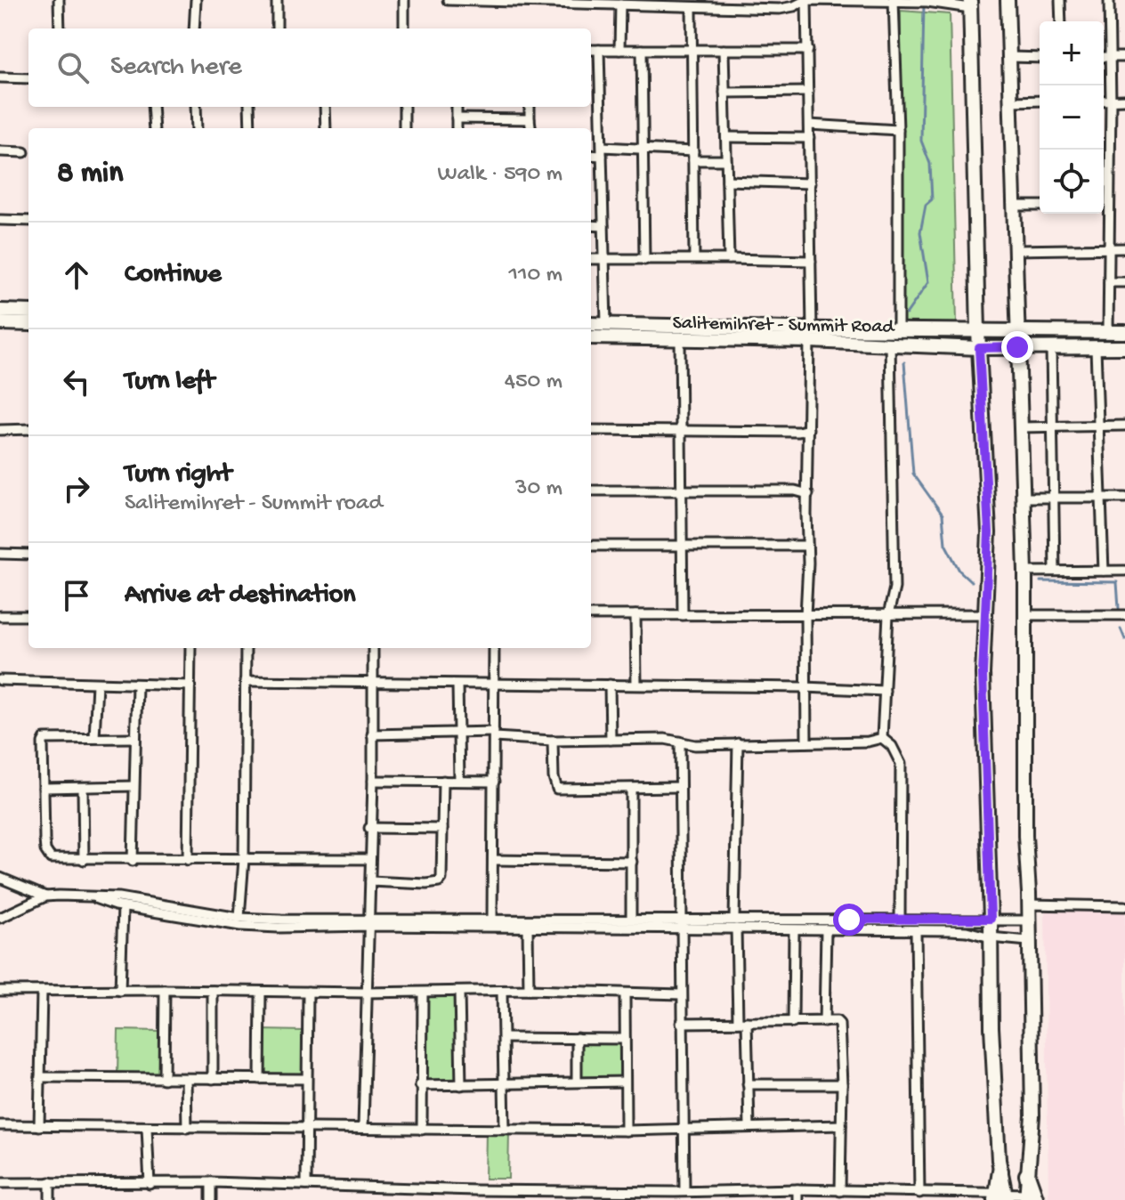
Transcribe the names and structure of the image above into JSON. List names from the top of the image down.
{
  "streets": {
    "main road": ["Salitemihret - Summit Road"]
  },
  "page": {
    "map_buttons": ["+", "−"],
    "search": "Search here",
    "heading": ["8 min", "Walk · 590 m"],
    "list": [
      ["Continue", "110 m"],
      ["Turn left", "450 m"],
      ["Turn right", "Salitemihret - Summit road", "30 m"],
      "Arrive at destination"
    ]
  }
}
